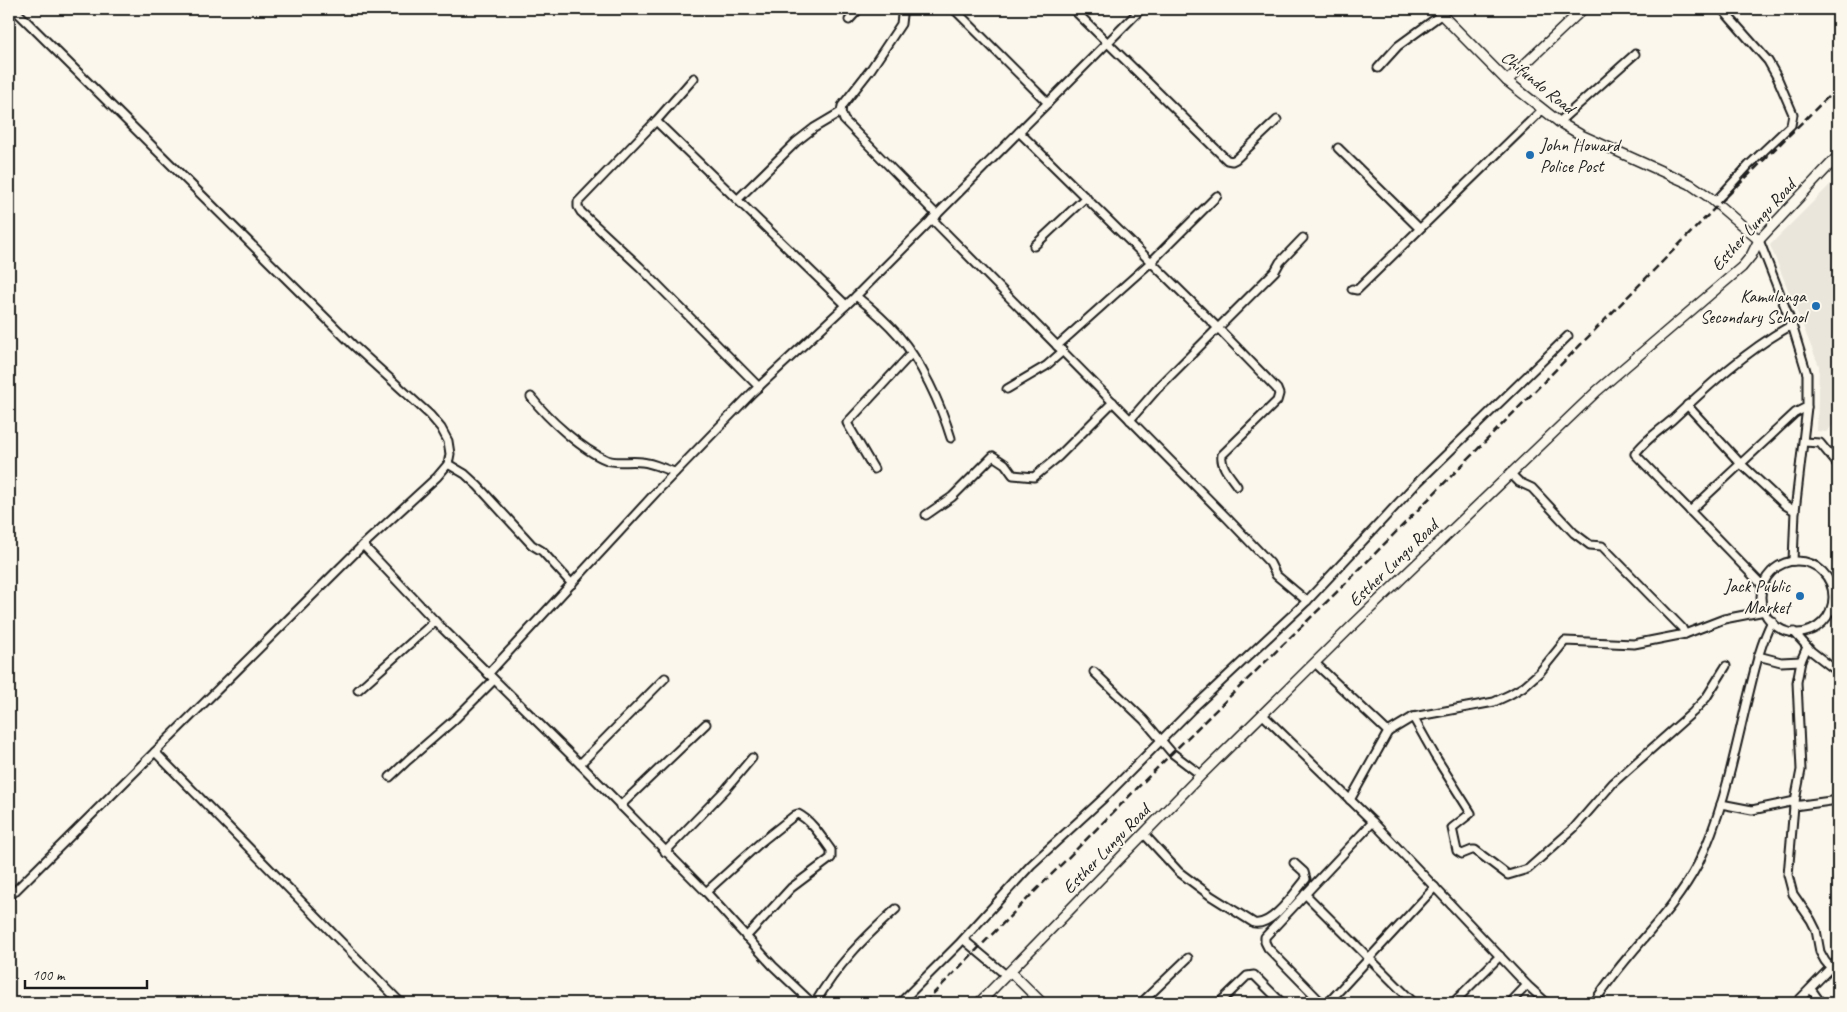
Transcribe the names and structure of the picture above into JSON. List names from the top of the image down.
{
  "streets": {
    "street": ["Chifundo Road", "Esther Lungu Road"]
  },
  "crossings": [
    ["Chifundo Road", "Esther Lungu Road"]
  ],
  "places": ["John Howard Police Post", "Kamulanga Secondary School", "Jack Public Market"],
  "scale_bar": "100 m"
}
